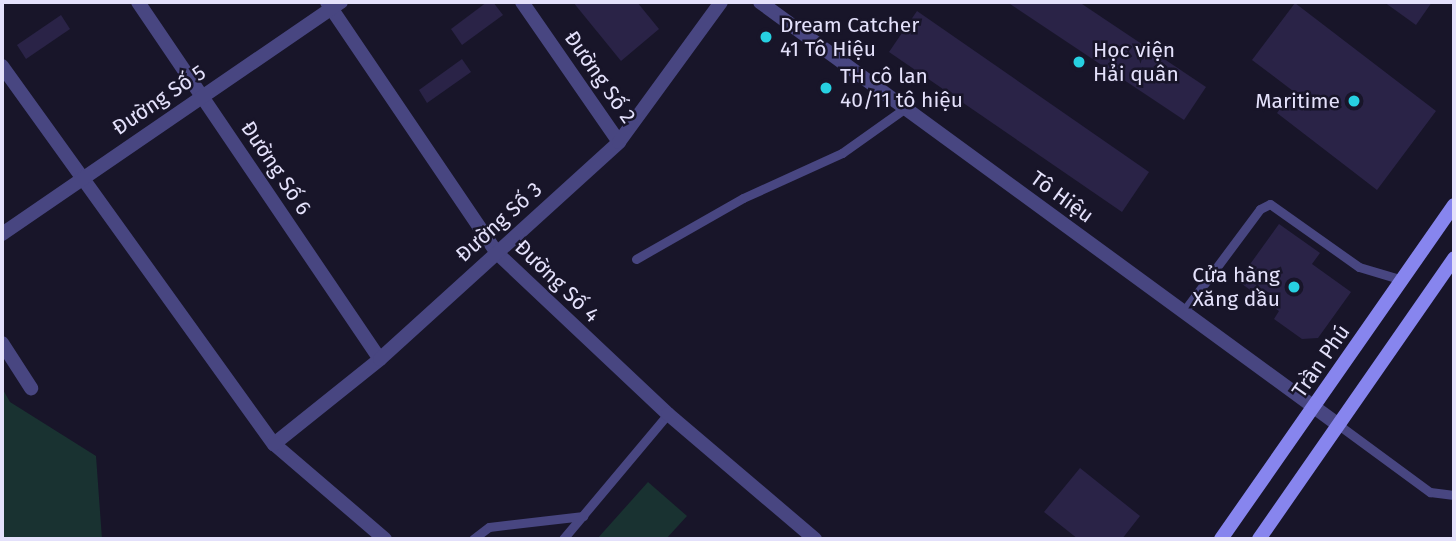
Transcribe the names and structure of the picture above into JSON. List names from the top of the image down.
{
  "streets": {
    "main road": ["Trần Phú"],
    "street": [
      "Đường Số 2",
      "Đường Số 5",
      "Đường Số 6",
      "Tô Hiệu",
      "Đường Số 3",
      "Đường Số 4"
    ]
  },
  "crossings": [
    ["Đường Số 2", "Đường Số 3"],
    ["Đường Số 5", "Đường Số 6"],
    ["Đường Số 5", "Đường Số 4"],
    ["Đường Số 6", "Đường Số 3"],
    ["Tô Hiệu", "Trần Phú"],
    ["Đường Số 3", "Đường Số 4"]
  ],
  "places": [
    "Dream Catcher 41 Tô Hiệu",
    "Học viện Hải quân",
    "TH cô lan 40/11 tô hiệu",
    "Maritime",
    "Cửa hàng Xăng dầu"
  ]
}
